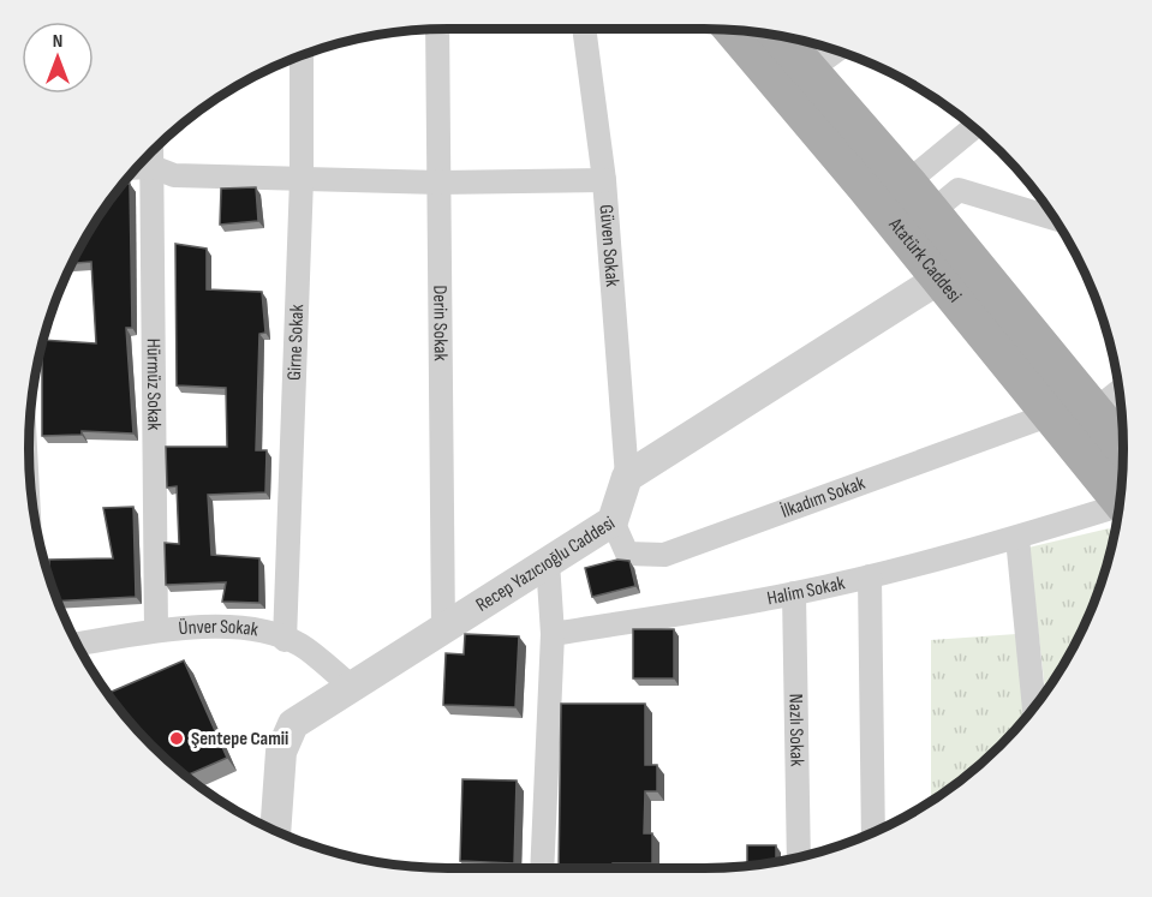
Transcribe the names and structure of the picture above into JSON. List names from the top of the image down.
{
  "streets": {
    "main road": ["Atatürk Caddesi"],
    "street": [
      "Güven Sokak",
      "Derin Sokak",
      "Girne Sokak",
      "Hürmüz Sokak",
      "İlkadım Sokak",
      "Recep Yazıcıoğlu Caddesi",
      "Halim Sokak",
      "Ünver Sokak",
      "Nazlı Sokak"
    ]
  },
  "crossings": [
    ["Güven Sokak", "Recep Yazıcıoğlu Caddesi"],
    ["Atatürk Caddesi", "İlkadım Sokak"],
    ["Derin Sokak", "Recep Yazıcıoğlu Caddesi"],
    ["Girne Sokak", "Ünver Sokak"],
    ["Hürmüz Sokak", "Ünver Sokak"],
    ["İlkadım Sokak", "Recep Yazıcıoğlu Caddesi"],
    ["Recep Yazıcıoğlu Caddesi", "Ünver Sokak"],
    ["Halim Sokak", "Nazlı Sokak"]
  ],
  "places": ["Şentepe Camii"],
  "north": "top"
}
